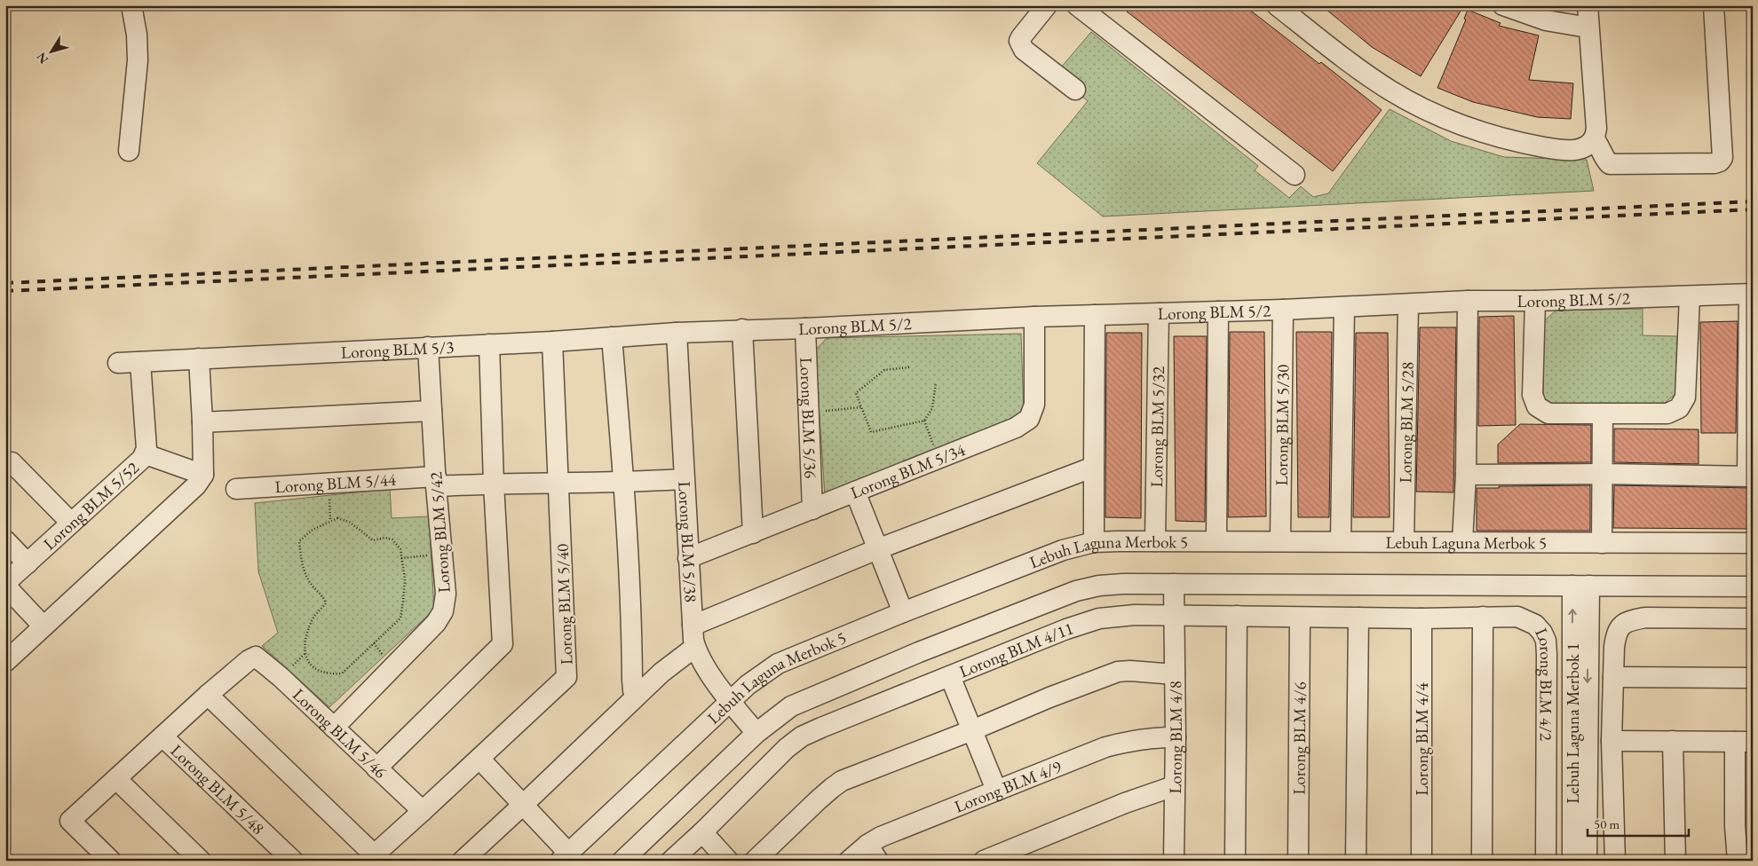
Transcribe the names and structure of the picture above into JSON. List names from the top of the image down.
{
  "streets": {
    "street": [
      "Lorong BLM 5/2",
      "Lorong BLM 5/3",
      "Lorong BLM 5/36",
      "Lorong BLM 5/28",
      "Lorong BLM 5/30",
      "Lorong BLM 5/32",
      "Lorong BLM 5/34",
      "Lorong BLM 5/44",
      "Lorong BLM 5/52",
      "Lorong BLM 5/42",
      "Lebuh Laguna Merbok 5",
      "Lorong BLM 5/38",
      "Lorong BLM 5/40",
      "Lorong BLM 4/11",
      "Lorong BLM 4/2",
      "Lebuh Laguna Merbok 1",
      "Lorong BLM 5/46",
      "Lorong BLM 4/8",
      "Lorong BLM 4/6",
      "Lorong BLM 4/4",
      "Lorong BLM 4/9",
      "Lorong BLM 5/48"
    ]
  },
  "crossings": [
    ["Lorong BLM 5/2", "Lorong BLM 5/3"],
    ["Lorong BLM 5/2", "Lorong BLM 5/36"],
    ["Lorong BLM 5/2", "Lorong BLM 5/28"],
    ["Lorong BLM 5/2", "Lorong BLM 5/30"],
    ["Lorong BLM 5/2", "Lorong BLM 5/32"],
    ["Lorong BLM 5/2", "Lorong BLM 5/34"],
    ["Lorong BLM 5/2", "Lorong BLM 5/38"],
    ["Lorong BLM 5/3", "Lorong BLM 5/52"],
    ["Lorong BLM 5/3", "Lorong BLM 5/42"],
    ["Lorong BLM 5/3", "Lorong BLM 5/38"],
    ["Lorong BLM 5/3", "Lorong BLM 5/40"],
    ["Lorong BLM 5/36", "Lorong BLM 5/34"],
    ["Lorong BLM 5/28", "Lebuh Laguna Merbok 5"],
    ["Lorong BLM 5/30", "Lebuh Laguna Merbok 5"],
    ["Lorong BLM 5/32", "Lebuh Laguna Merbok 5"],
    ["Lorong BLM 5/34", "Lorong BLM 5/38"],
    ["Lorong BLM 5/44", "Lorong BLM 5/42"],
    ["Lorong BLM 5/44", "Lorong BLM 5/38"],
    ["Lorong BLM 5/44", "Lorong BLM 5/40"],
    ["Lorong BLM 5/42", "Lorong BLM 5/46"],
    ["Lebuh Laguna Merbok 5", "Lorong BLM 5/38"],
    ["Lebuh Laguna Merbok 5", "Lebuh Laguna Merbok 1"],
    ["Lebuh Laguna Merbok 5", "Lorong BLM 4/8"],
    ["Lorong BLM 5/40", "Lorong BLM 5/46"],
    ["Lorong BLM 4/11", "Lorong BLM 4/2"],
    ["Lorong BLM 4/11", "Lorong BLM 4/8"],
    ["Lorong BLM 4/11", "Lorong BLM 4/6"],
    ["Lorong BLM 4/11", "Lorong BLM 4/4"],
    ["Lorong BLM 4/2", "Lorong BLM 4/4"],
    ["Lorong BLM 4/8", "Lorong BLM 4/9"]
  ],
  "scale_bar": "50 m",
  "north": "bottom left"
}
